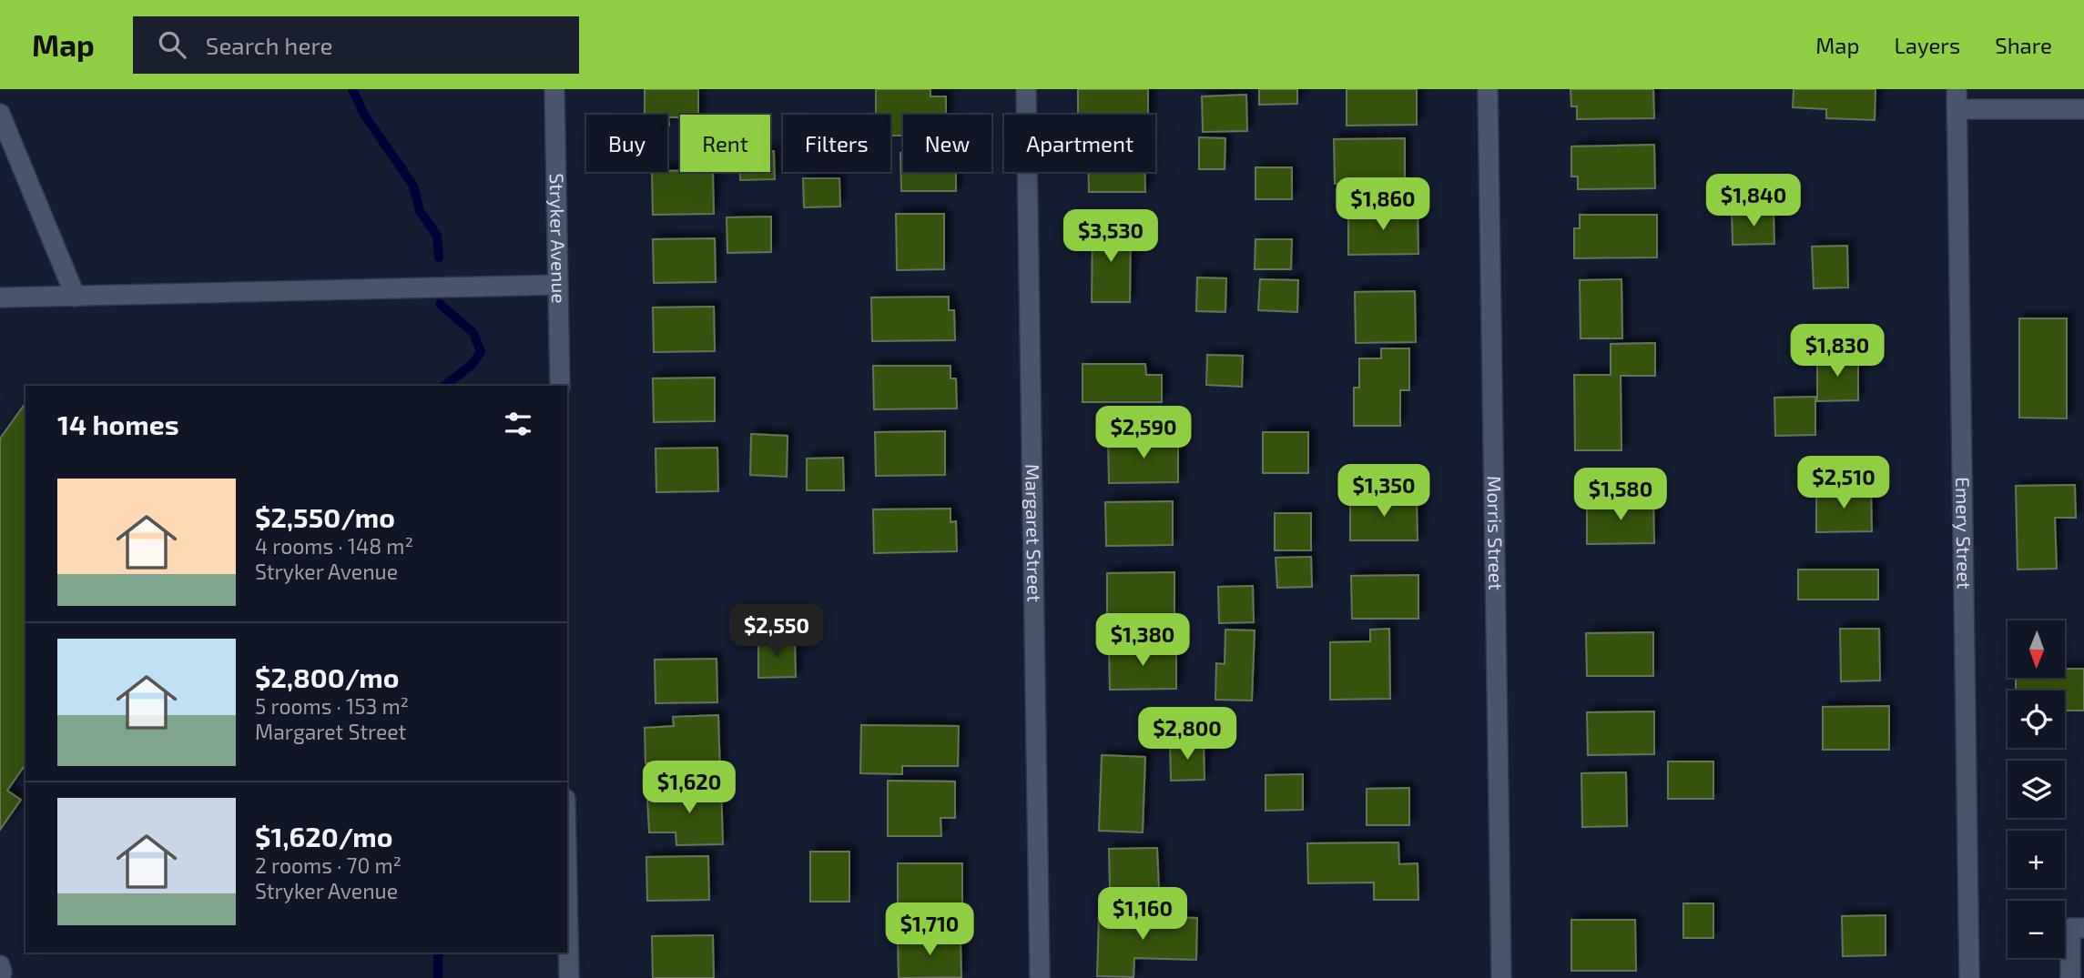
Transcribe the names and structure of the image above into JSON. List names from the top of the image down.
{
  "streets": {
    "street": [
      "Stryker Avenue",
      "Margaret Street",
      "Morris Street",
      "Emery Street"
    ]
  },
  "north": "bottom",
  "page": {
    "header": "Map",
    "search": "Search here",
    "nav": ["Map", "Layers", "Share"],
    "chip": [
      "Buy",
      "Rent",
      "Filters",
      "New",
      "Apartment"
    ],
    "price": [
      "$1,840",
      "$1,860",
      "$3,530",
      "$1,830",
      "$2,590",
      "$2,510",
      "$1,350",
      "$1,580",
      "$2,550",
      "$1,380",
      "$2,800",
      "$1,620",
      "$1,160",
      "$1,710"
    ],
    "heading": "14 homes",
    "list": [
      {
        "name": "$2,550/mo",
        "note": "4 rooms · 148 m² · Stryker Avenue"
      },
      {
        "name": "$2,800/mo",
        "note": "5 rooms · 153 m² · Margaret Street"
      },
      {
        "name": "$1,620/mo",
        "note": "2 rooms · 70 m² · Stryker Avenue"
      }
    ],
    "map_buttons": ["+", "−"]
  }
}
